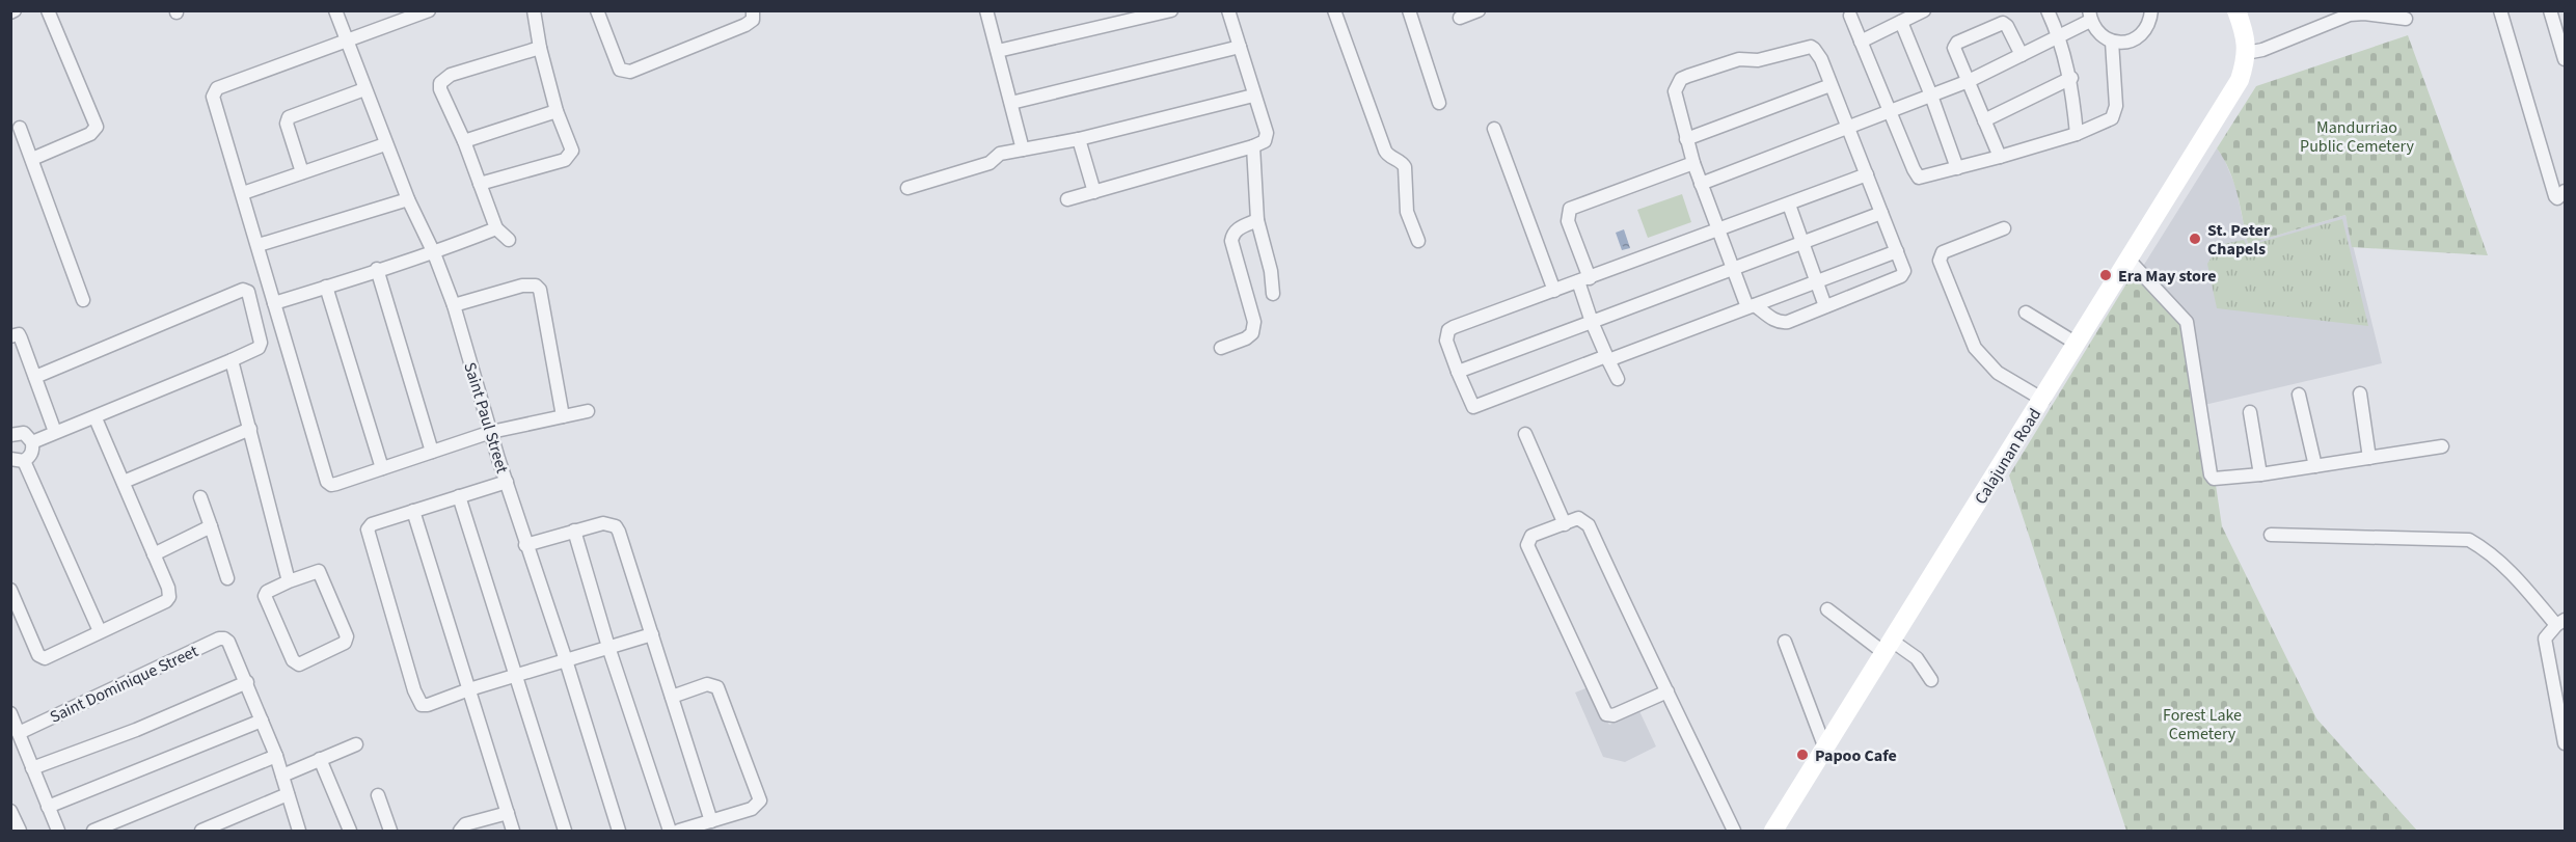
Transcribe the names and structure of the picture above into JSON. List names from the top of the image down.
{
  "streets": {
    "main road": ["Calajunan Road"],
    "street": ["Saint Paul Street", "Saint Dominique Street"]
  },
  "parks": ["Mandurriao Public Cemetery", "Forest Lake Cemetery"],
  "places": ["St. Peter Chapels", "Era May store", "Papoo Cafe"]
}
